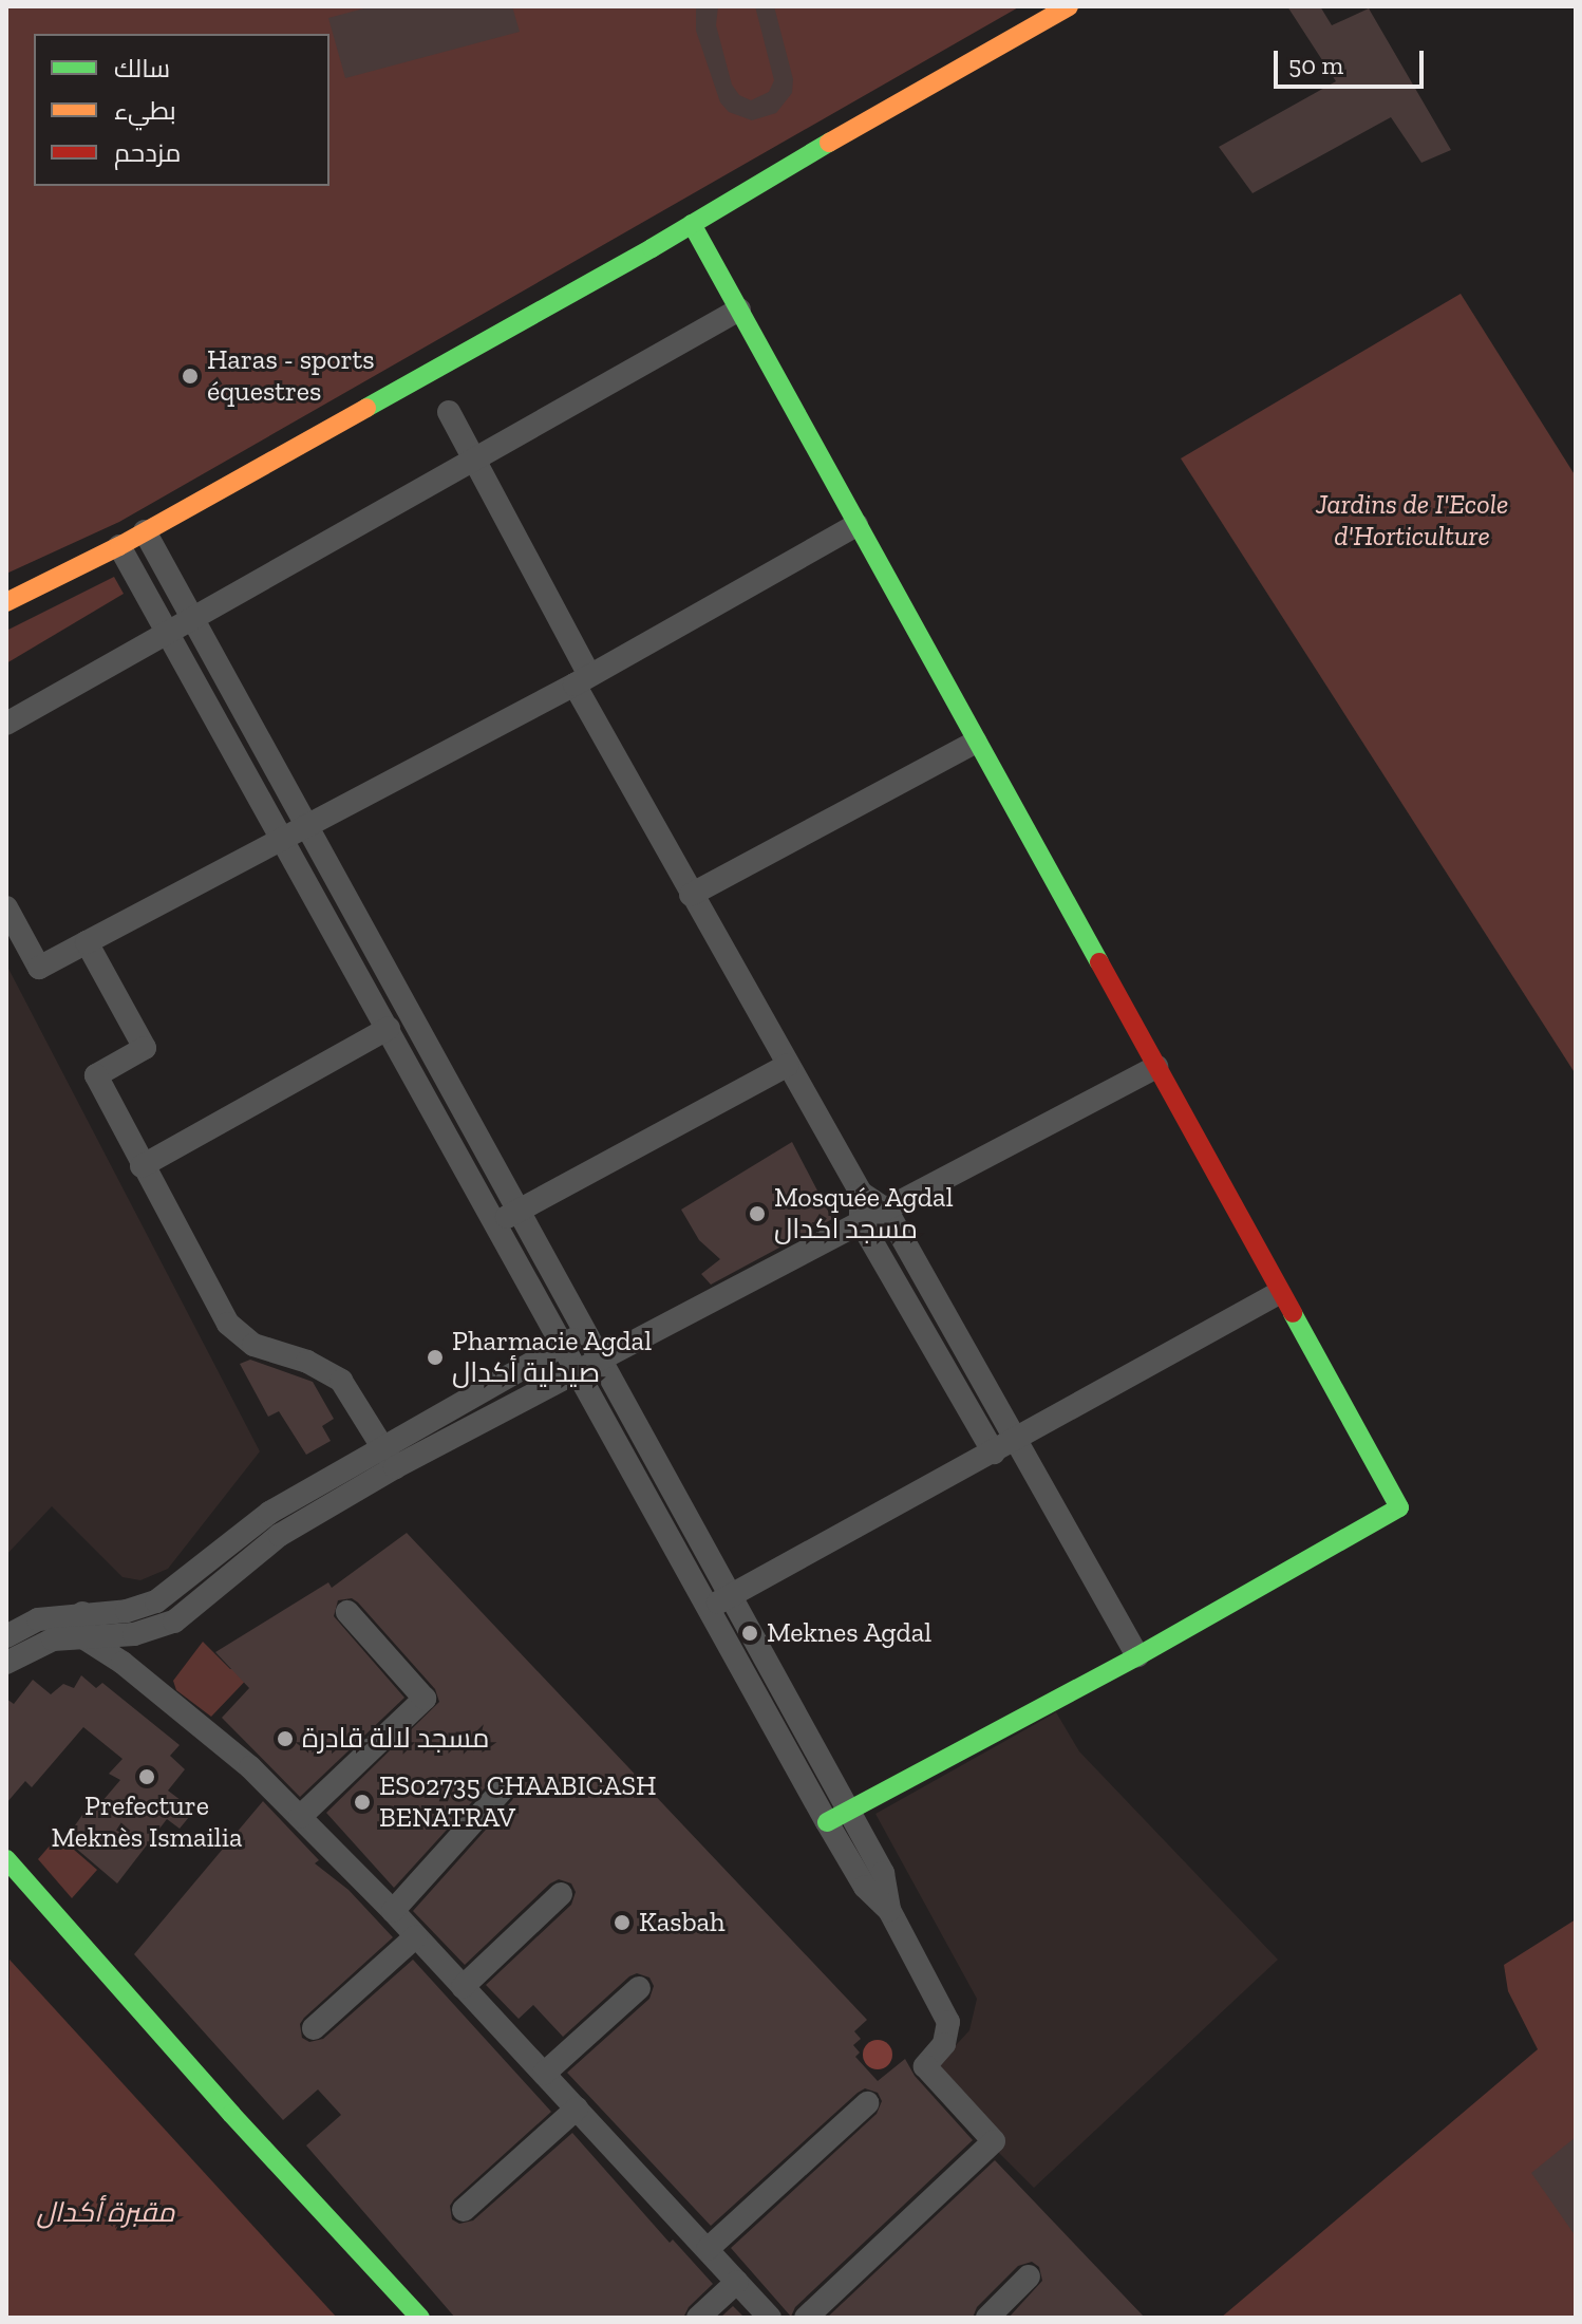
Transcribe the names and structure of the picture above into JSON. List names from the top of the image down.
{
  "parks": ["Jardins de I'Ecole d'Horticulture", "مقبرة أكدال"],
  "places": [
    "Haras - sports équestres",
    "Mosquée Agdal مسجد اكدال",
    "Pharmacie Agdal صيدلية أكدال",
    "Meknes Agdal",
    "مسجد لالة قادرة",
    "Prefecture Meknès Ismailia",
    "ES02735 CHAABICASH BENATRAV",
    "Kasbah"
  ],
  "legend": ["سالك", "بطيء", "مزدحم"],
  "scale_bar": "50 m"
}
